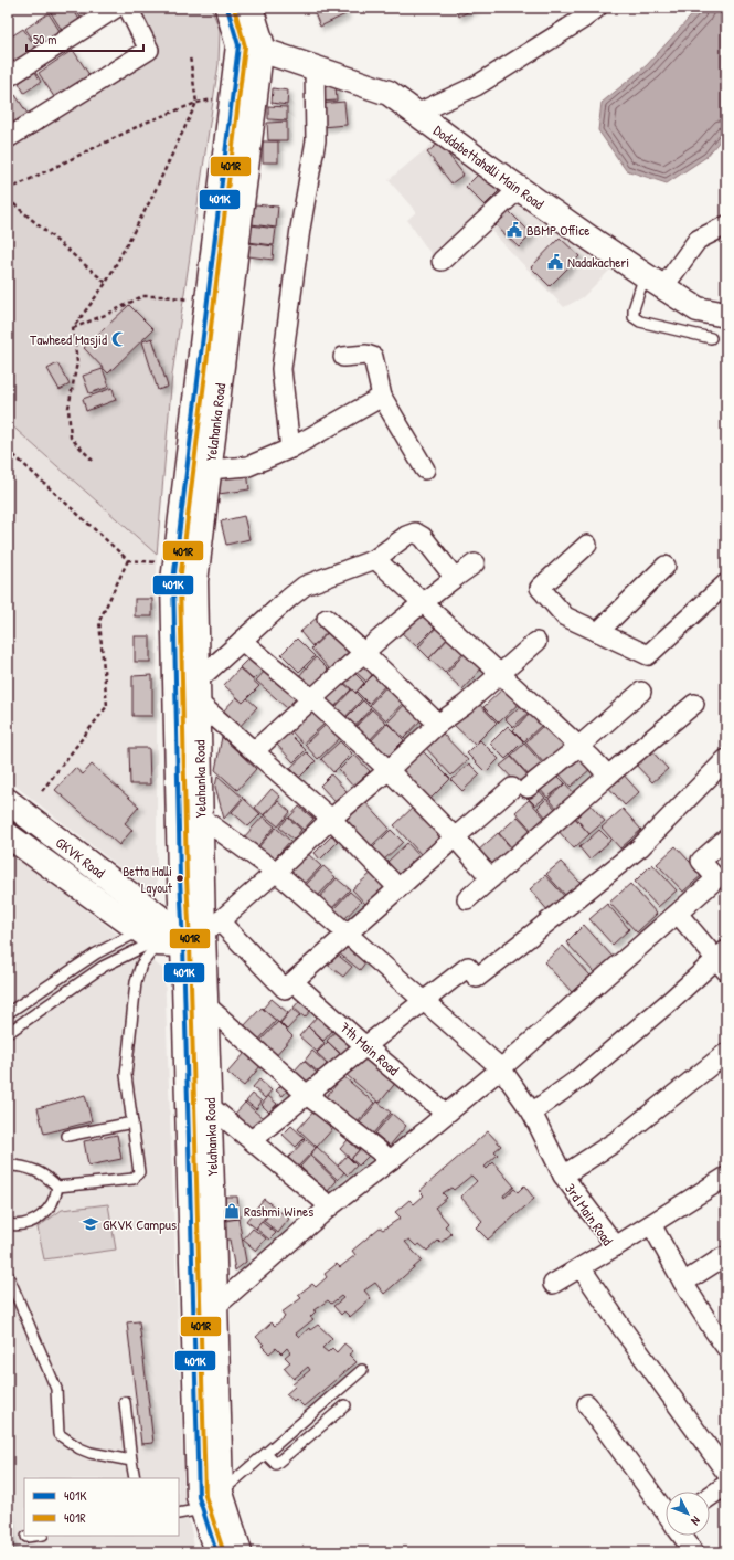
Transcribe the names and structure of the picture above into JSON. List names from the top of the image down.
{
  "streets": {
    "main road": ["Doddabettahalli Main Road", "Yelahanka Road", "GKVK Road"],
    "street": ["7th Main Road", "3rd Main Road"]
  },
  "crossings": [
    ["Doddabettahalli Main Road", "Yelahanka Road"],
    ["Yelahanka Road", "GKVK Road"]
  ],
  "places": {
    "public building": ["BBMP Office", "Nadakacheri"],
    "mosque": ["Tawheed Masjid"],
    "other": ["Betta Halli Layout"],
    "shop": ["Rashmi Wines"],
    "school or university": ["GKVK Campus"]
  },
  "lines": ["transit line 401K", "transit line 401R"],
  "legend": ["401K", "401R"],
  "scale_bar": "50 m",
  "north": "bottom right"
}
